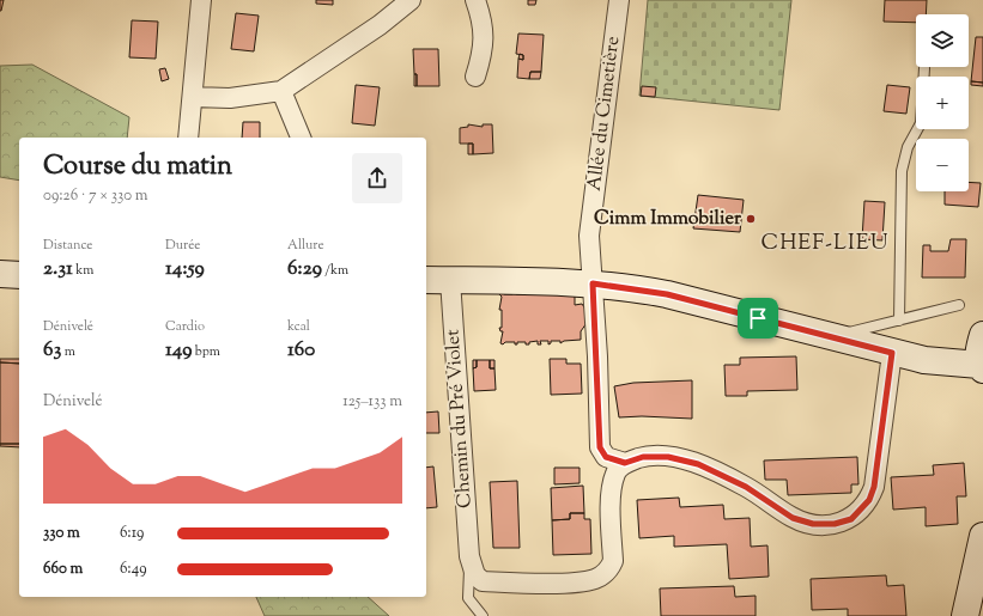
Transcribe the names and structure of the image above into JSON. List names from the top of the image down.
{
  "streets": {
    "street": ["Allée du Cimetière", "Chemin du Pré Violet"]
  },
  "crossings": [
    ["Allée du Cimetière", "Chemin du Pré Violet"]
  ],
  "districts": ["CHEF-LIEU"],
  "places": ["Cimm Immobilier"],
  "page": {
    "map_buttons": ["+", "−"],
    "heading": ["Course du matin", "09:26 · 7 × 330 m"],
    "stats": [
      ["Distance", "2.31 km"],
      ["Durée", "14:59"],
      ["Allure", "6:29 /km"],
      ["Dénivelé", "63 m"],
      ["Cardio", "149 bpm"],
      ["kcal", "160"]
    ],
    "chart": ["Dénivelé", "125–133 m"],
    "list": [
      {
        "name": "330 m",
        "note": "6:19"
      },
      {
        "name": "660 m",
        "note": "6:49"
      }
    ]
  }
}
